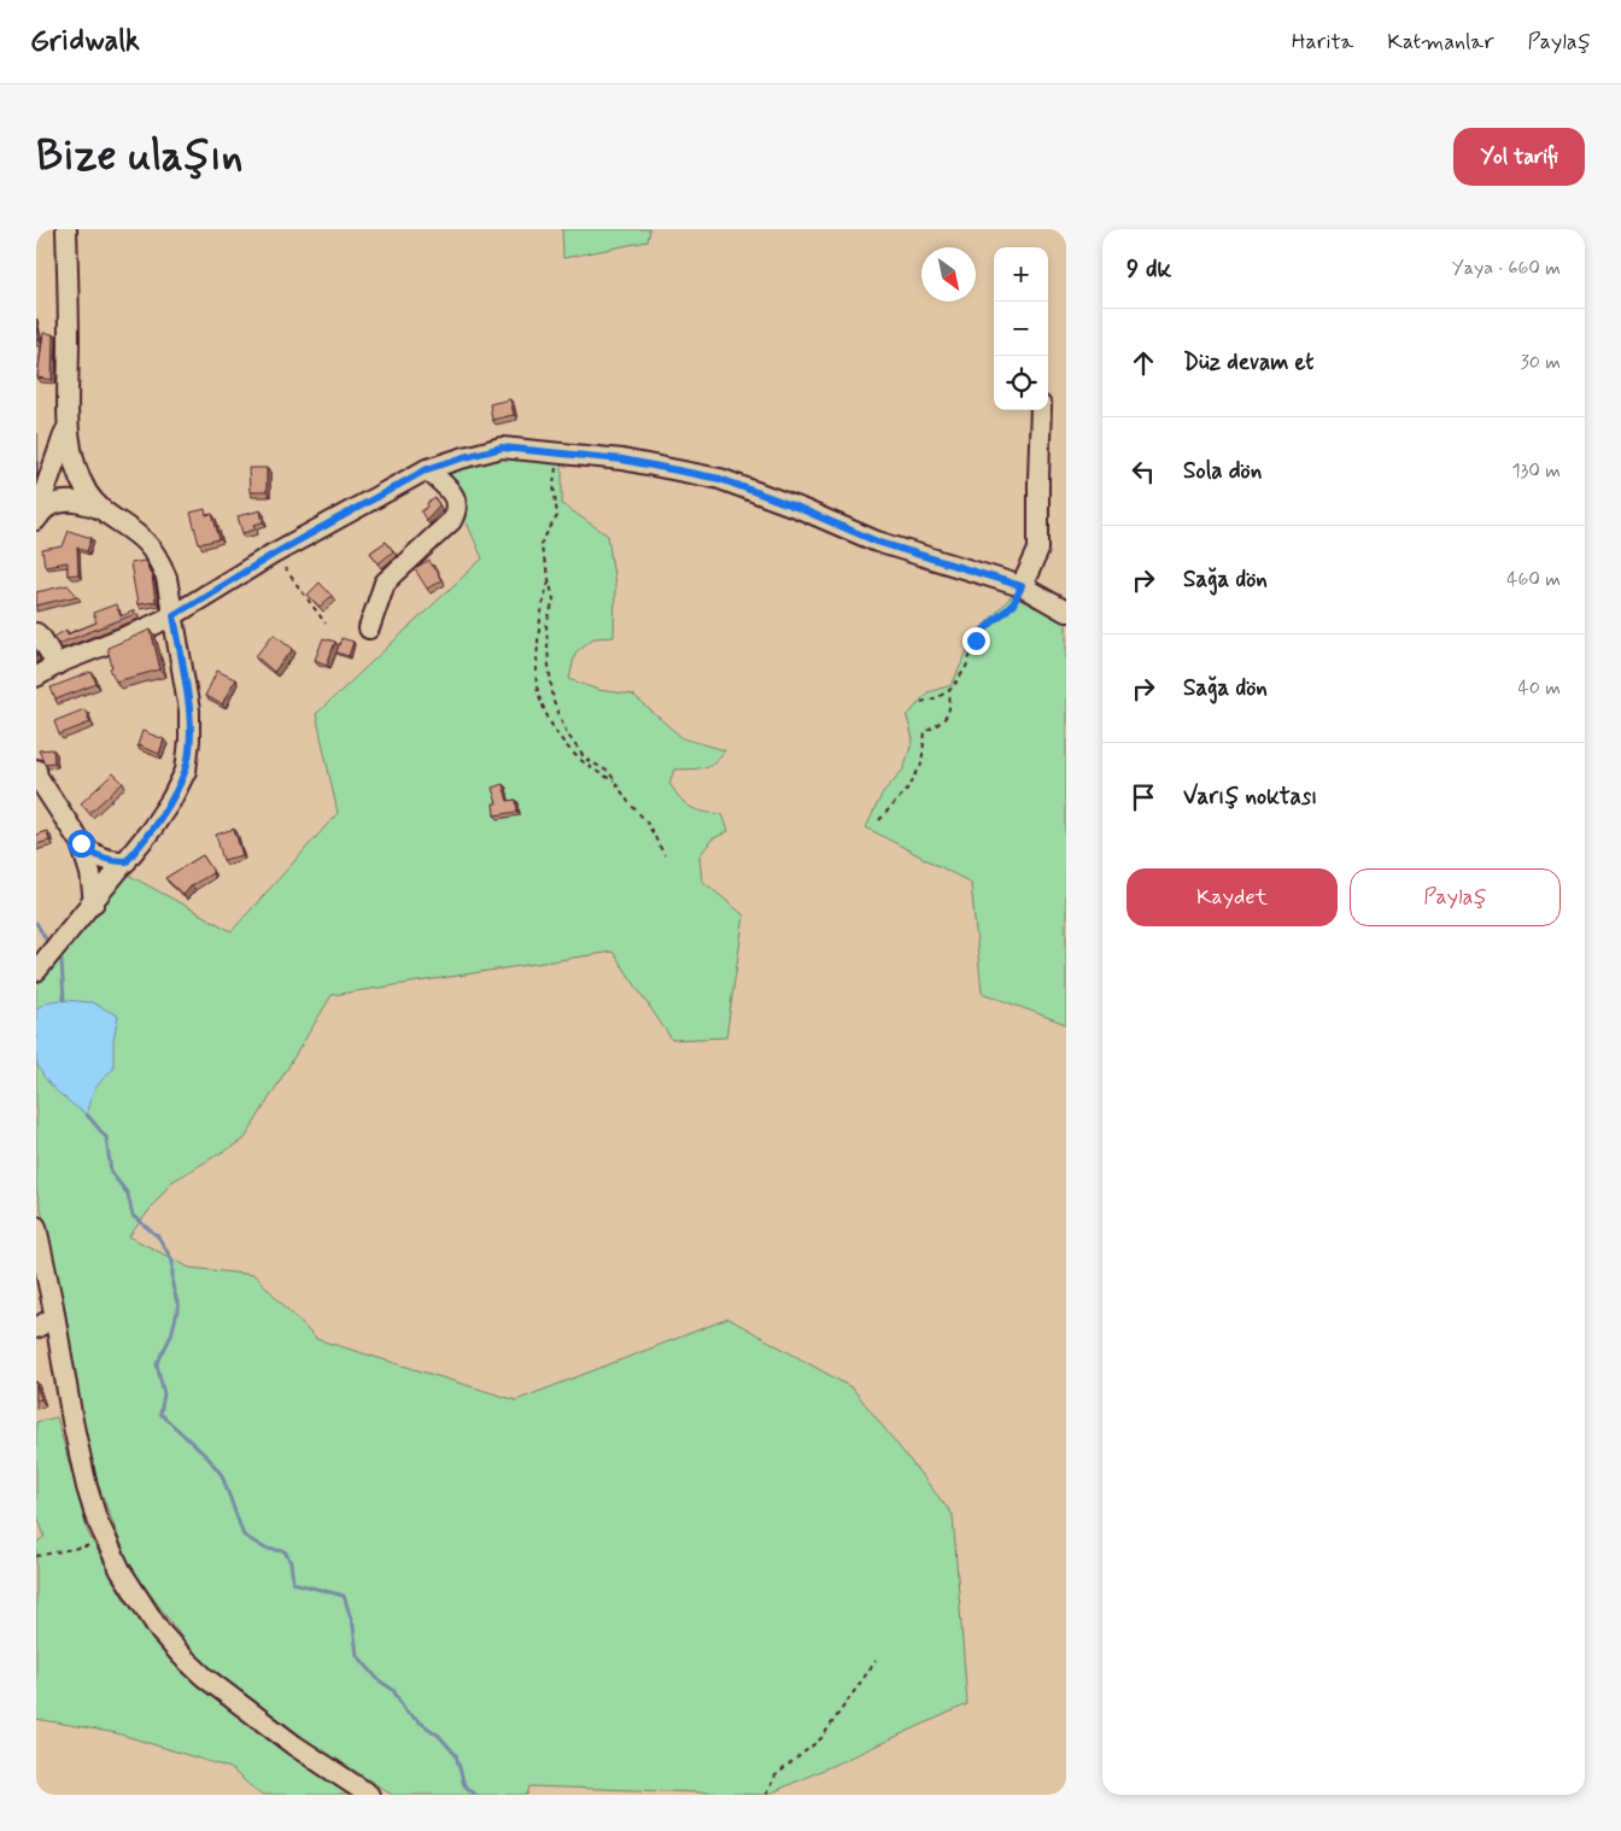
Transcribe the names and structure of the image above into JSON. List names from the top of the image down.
{
  "north": "bottom right",
  "page": {
    "header": "Gridwalk",
    "nav": ["Harita", "Katmanlar", "Paylaş"],
    "buttons": [
      "Yol tarifi",
      ["Kaydet", "Paylaş"]
    ],
    "title": "Bize ulaşın",
    "heading": ["9 dk", "Yaya · 660 m"],
    "map_buttons": ["+", "−"],
    "list": [
      ["Düz devam et", "30 m"],
      ["Sola dön", "130 m"],
      ["Sağa dön", "460 m"],
      ["Sağa dön", "40 m"],
      "Varış noktası"
    ]
  }
}
